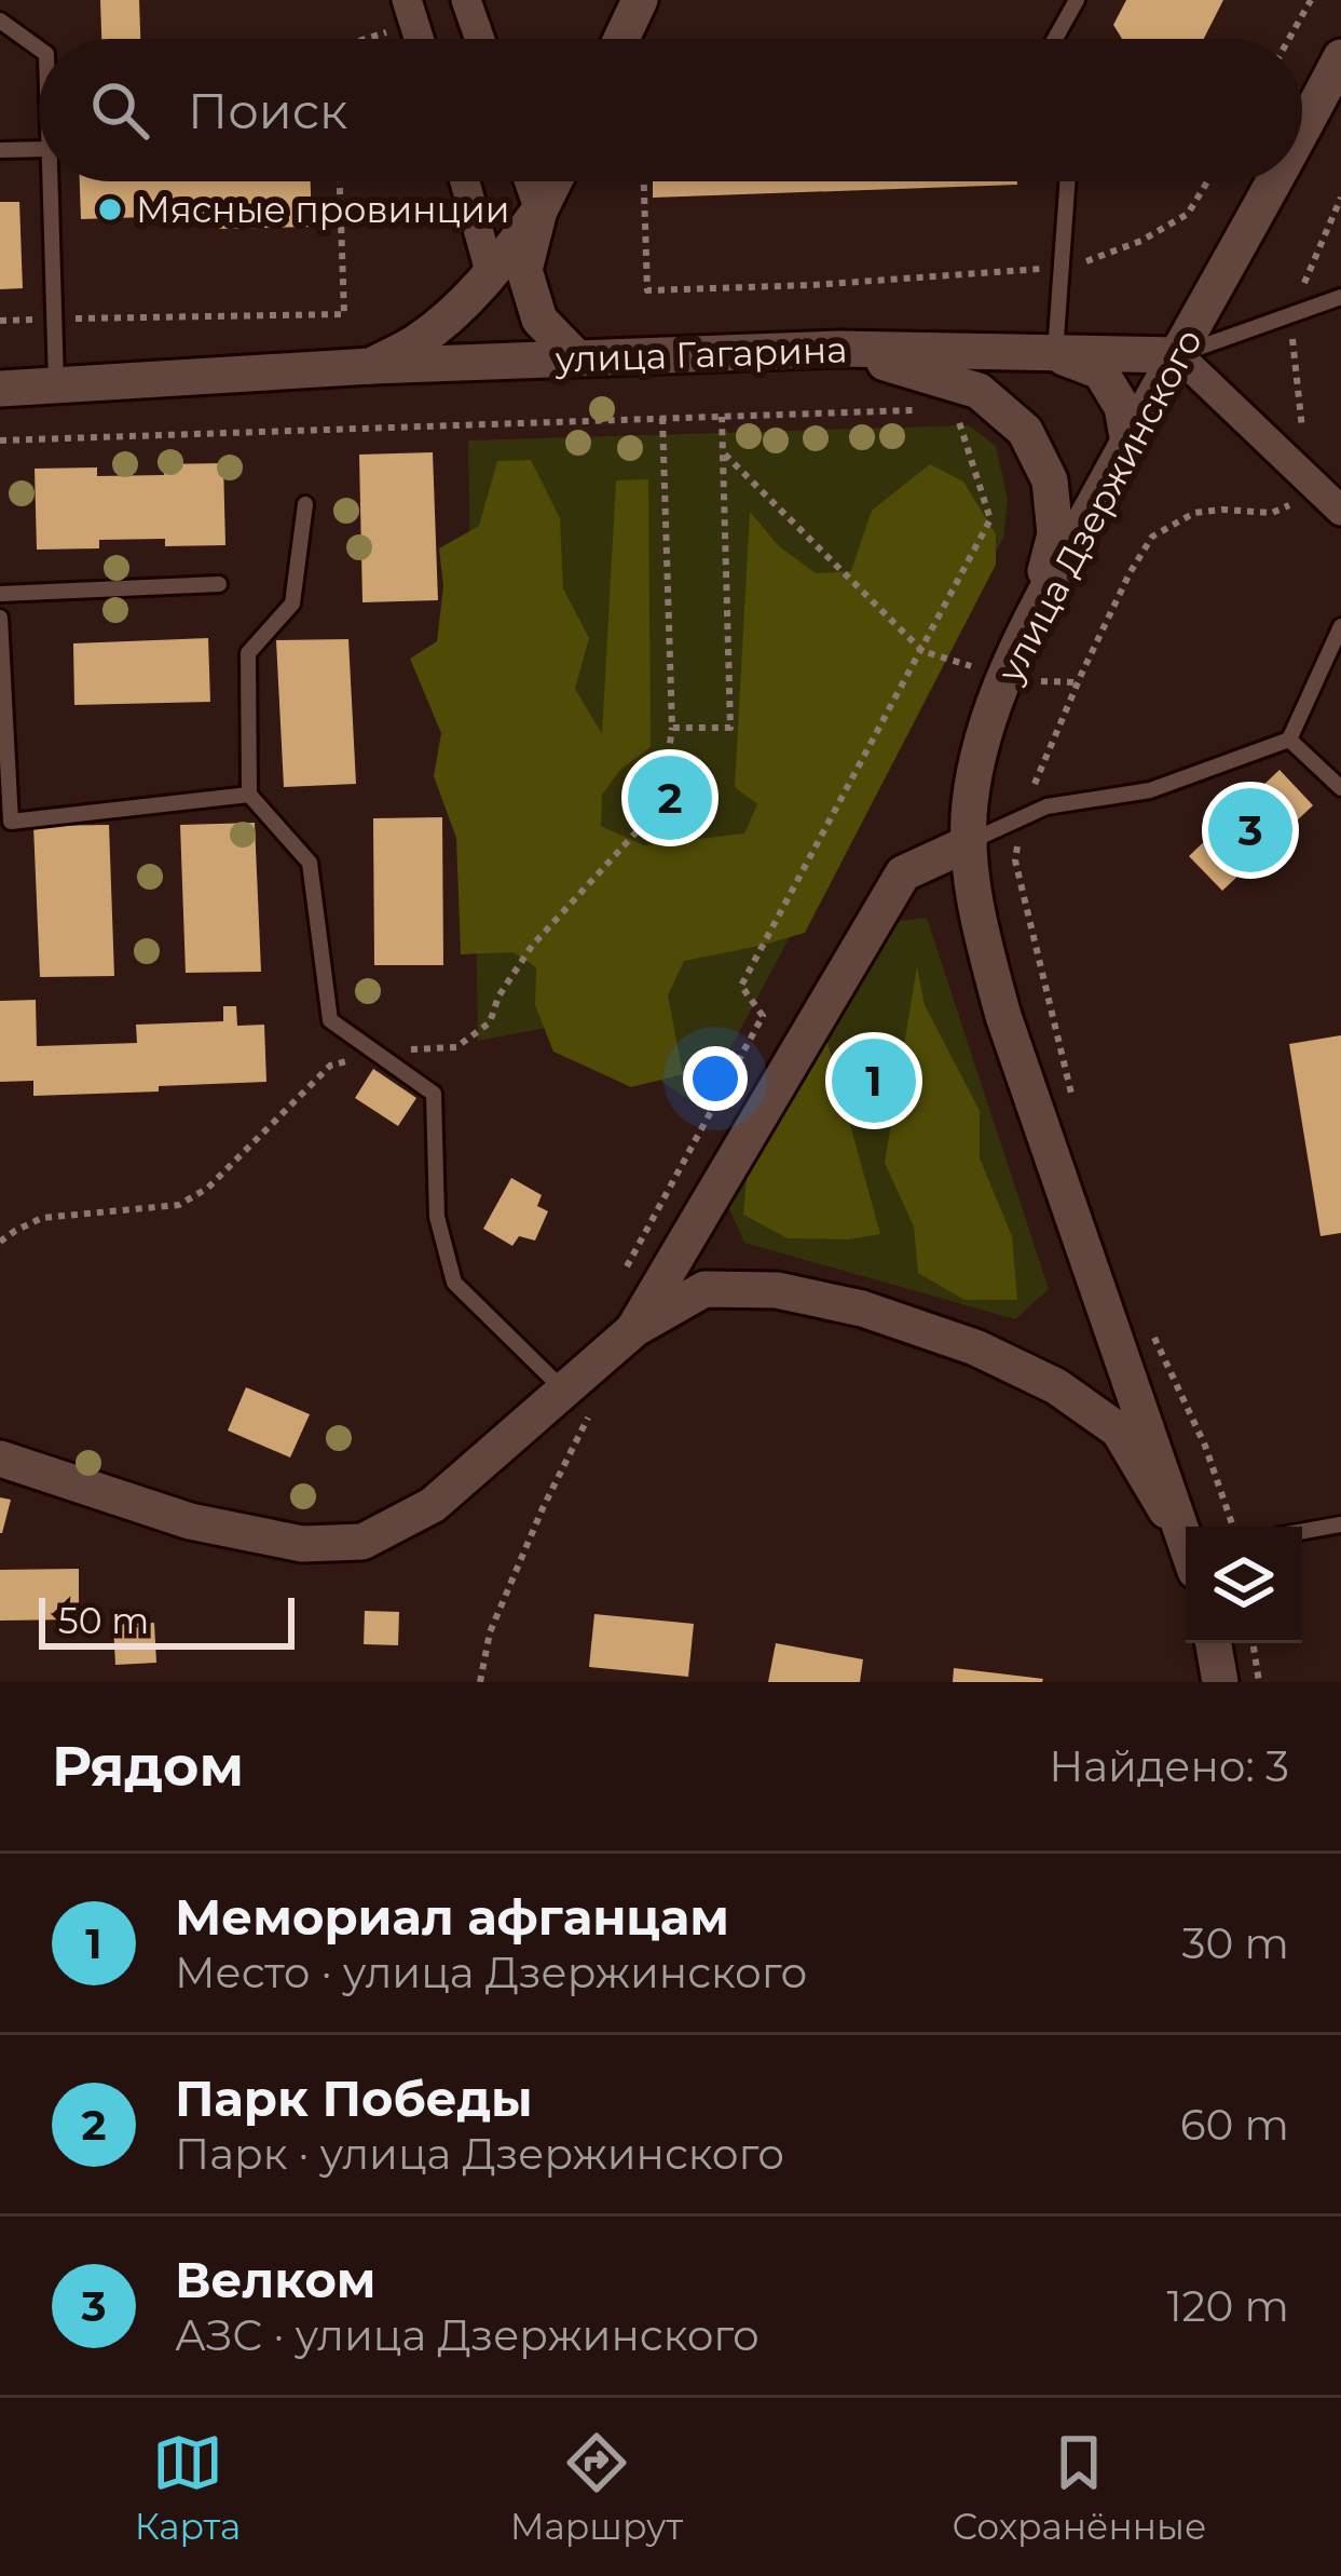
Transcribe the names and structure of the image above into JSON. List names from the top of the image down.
{
  "streets": {
    "main road": ["улица Гагарина", "улица Дзержинского"]
  },
  "crossings": [
    ["улица Гагарина", "улица Дзержинского"]
  ],
  "places": ["Мясные провинции"],
  "scale_bar": "50 m",
  "page": {
    "search": "Поиск",
    "pins": ["2", "3", "1"],
    "scale": "50 m",
    "heading": ["Рядом", "Найдено: 3"],
    "list": [
      {
        "mark": "1",
        "name": "Мемориал афганцам",
        "note": "Место · улица Дзержинского",
        "value": "30 m"
      },
      {
        "mark": "2",
        "name": "Парк Победы",
        "note": "Парк · улица Дзержинского",
        "value": "60 m"
      },
      {
        "mark": "3",
        "name": "Велком",
        "note": "АЗС · улица Дзержинского",
        "value": "120 m"
      }
    ],
    "nav": ["Карта", "Маршрут", "Сохранённые"]
  }
}
